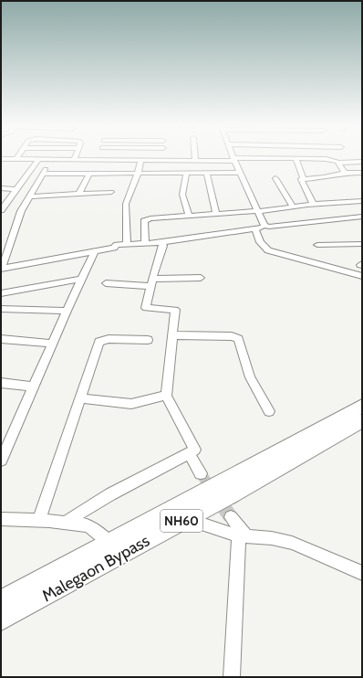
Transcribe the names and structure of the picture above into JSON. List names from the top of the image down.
{
  "streets": {
    "highway": ["NH60", "Malegaon Bypass"]
  }
}
